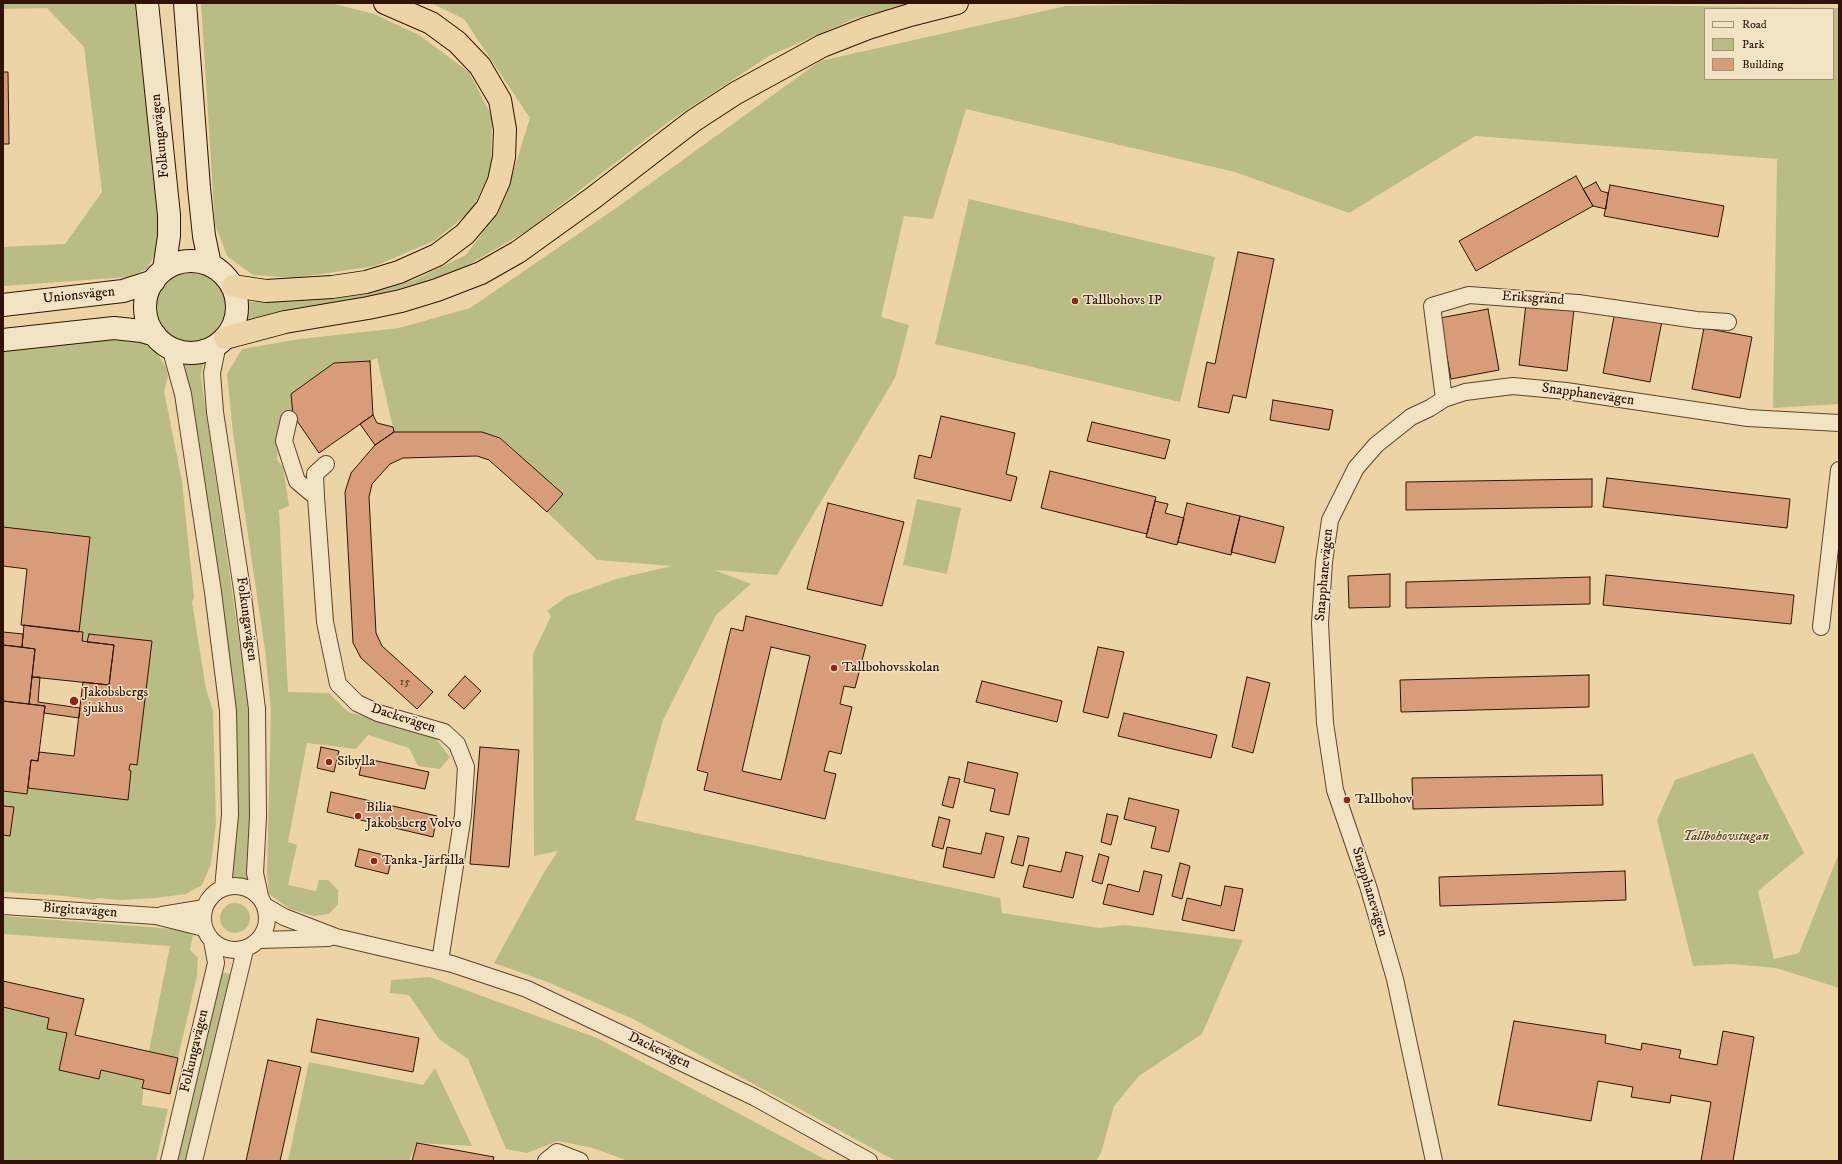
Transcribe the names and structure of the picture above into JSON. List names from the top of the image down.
{
  "streets": {
    "main road": ["Folkungavägen", "Unionsvägen"],
    "street": [
      "Eriksgränd",
      "Snapphanevägen",
      "Dackevägen",
      "Birgittavägen"
    ]
  },
  "crossings": [
    ["Folkungavägen", "Unionsvägen"],
    ["Folkungavägen", "Dackevägen"],
    ["Folkungavägen", "Birgittavägen"],
    ["Eriksgränd", "Snapphanevägen"],
    ["Dackevägen", "Birgittavägen"]
  ],
  "parks": ["Tallbohovstugan"],
  "places": [
    "Tallbohovs IP",
    "Tallbohovsskolan",
    "Jakobsbergs sjukhus",
    "Sibylla",
    "Tallbohov",
    "Bilia Jakobsberg Volvo",
    "Tanka-Järfälla"
  ],
  "house_numbers": ["15"],
  "legend": ["Road", "Park", "Building"]
}
